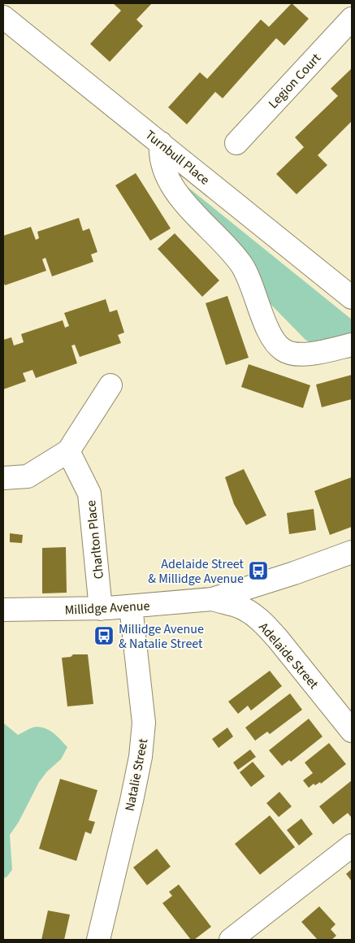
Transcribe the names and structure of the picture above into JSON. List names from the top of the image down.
{
  "streets": {
    "street": [
      "Legion Court",
      "Turnbull Place",
      "Charlton Place",
      "Millidge Avenue",
      "Adelaide Street",
      "Natalie Street"
    ]
  },
  "crossings": [
    ["Charlton Place", "Millidge Avenue"],
    ["Millidge Avenue", "Adelaide Street"],
    ["Millidge Avenue", "Natalie Street"]
  ],
  "places": {
    "bus stop": ["Adelaide Street & Millidge Avenue", "Millidge Avenue & Natalie Street"]
  }
}
